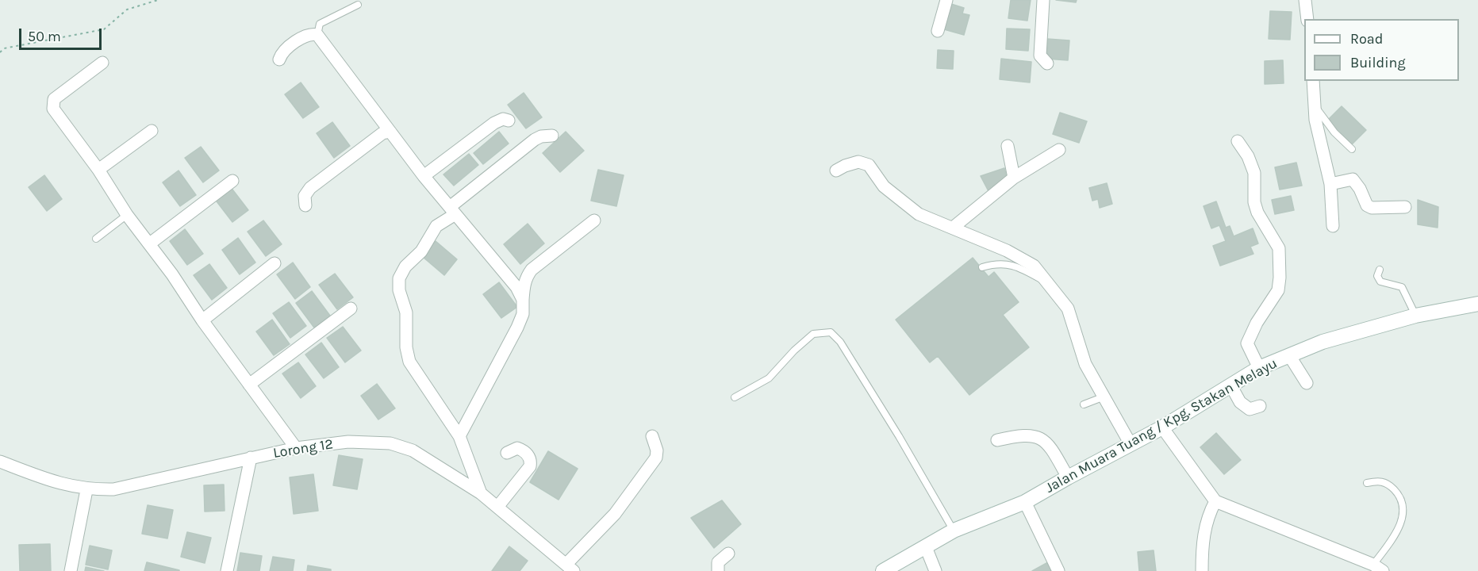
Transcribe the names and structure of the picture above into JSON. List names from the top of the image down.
{
  "streets": {
    "main road": ["Jalan Muara Tuang / Kpg. Stakan Melayu"],
    "street": ["Lorong 12"]
  },
  "legend": ["Road", "Building"],
  "scale_bar": "50 m"
}
